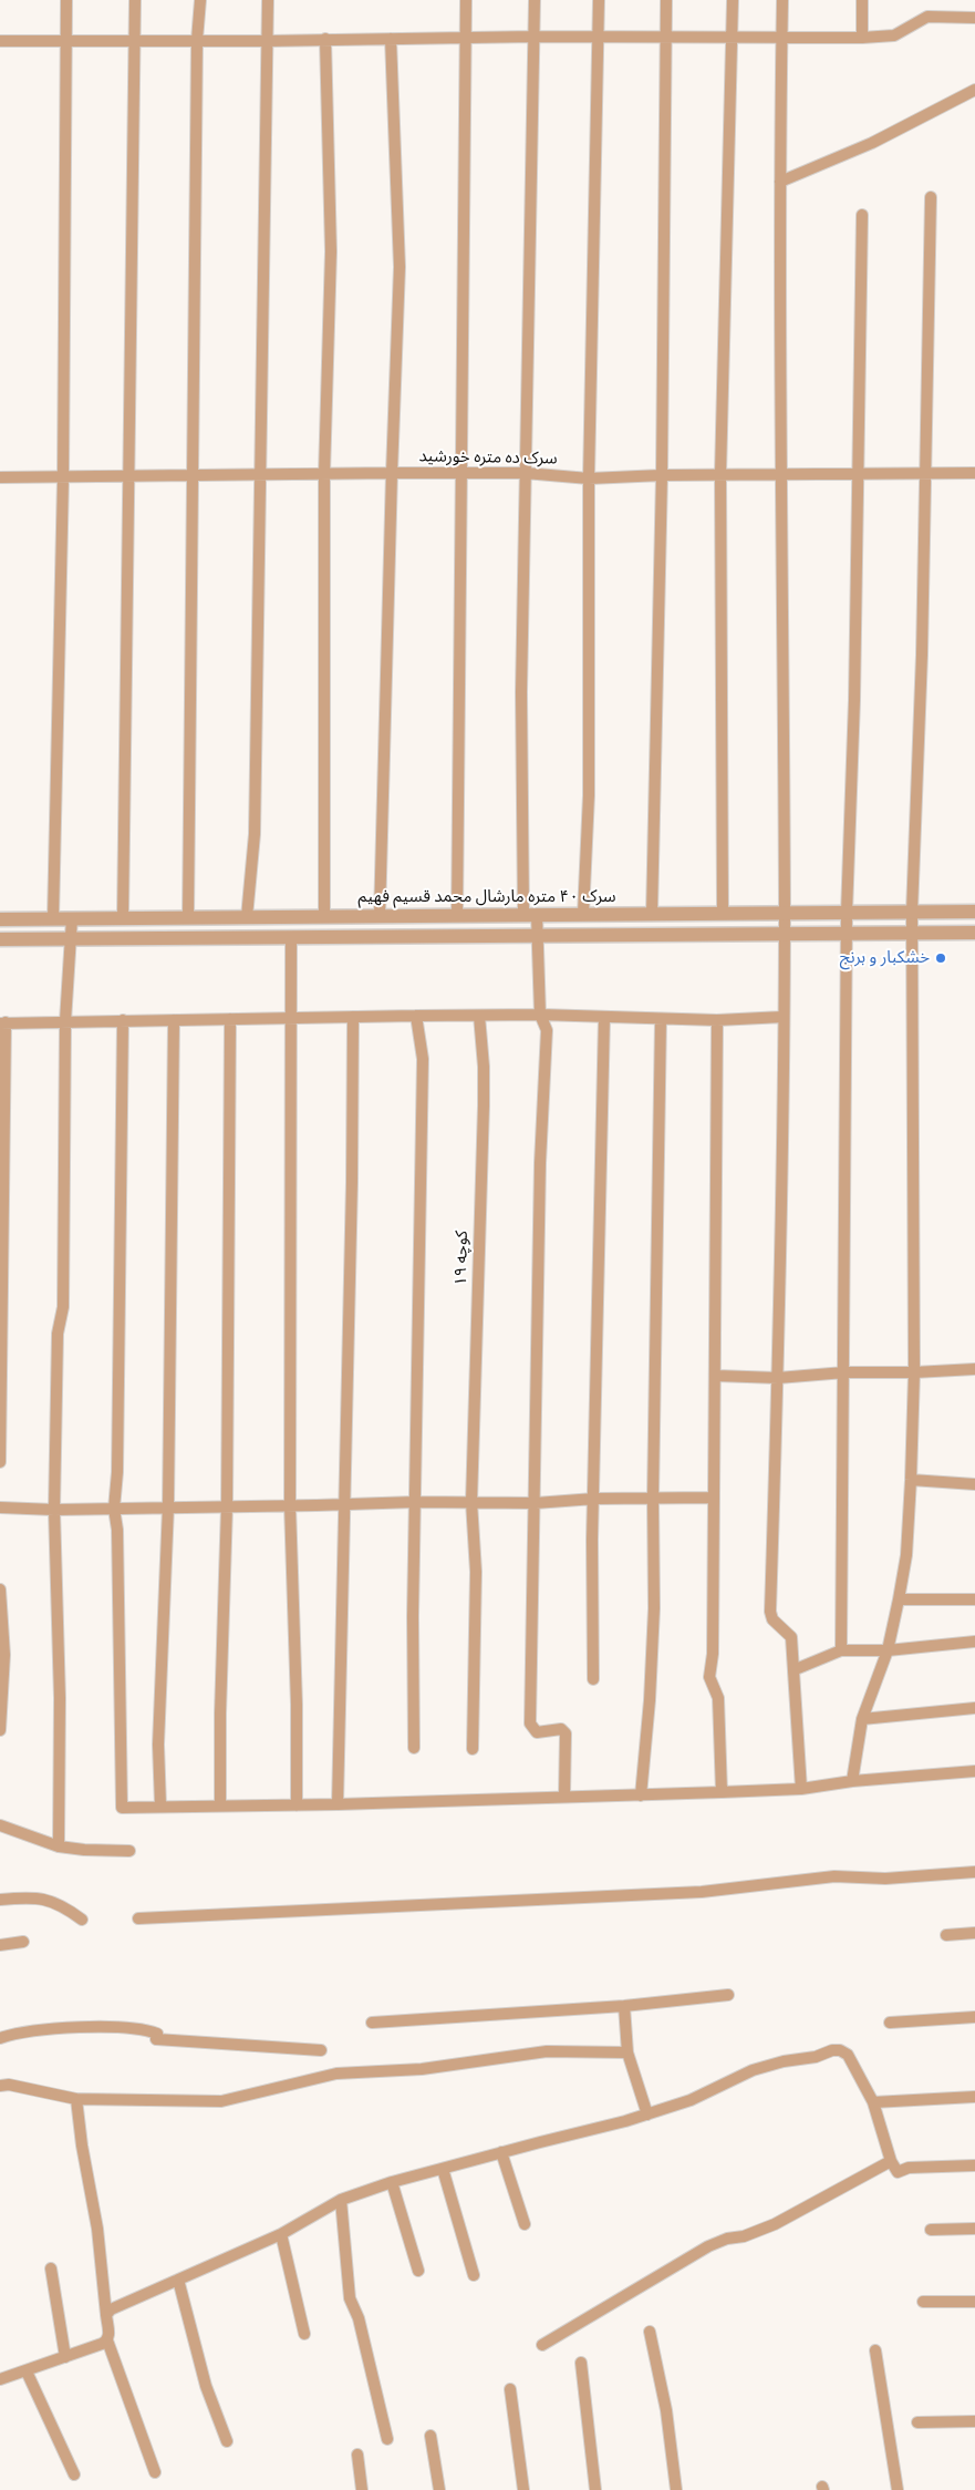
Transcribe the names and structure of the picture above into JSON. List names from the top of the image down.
{
  "streets": {
    "street": ["سرک ده متره خورشید", "سرک ۴۰ متره مارشال محمد قسیم فهیم", "کوچه ۱۹"]
  },
  "places": ["خشکبار و برنج"]
}
